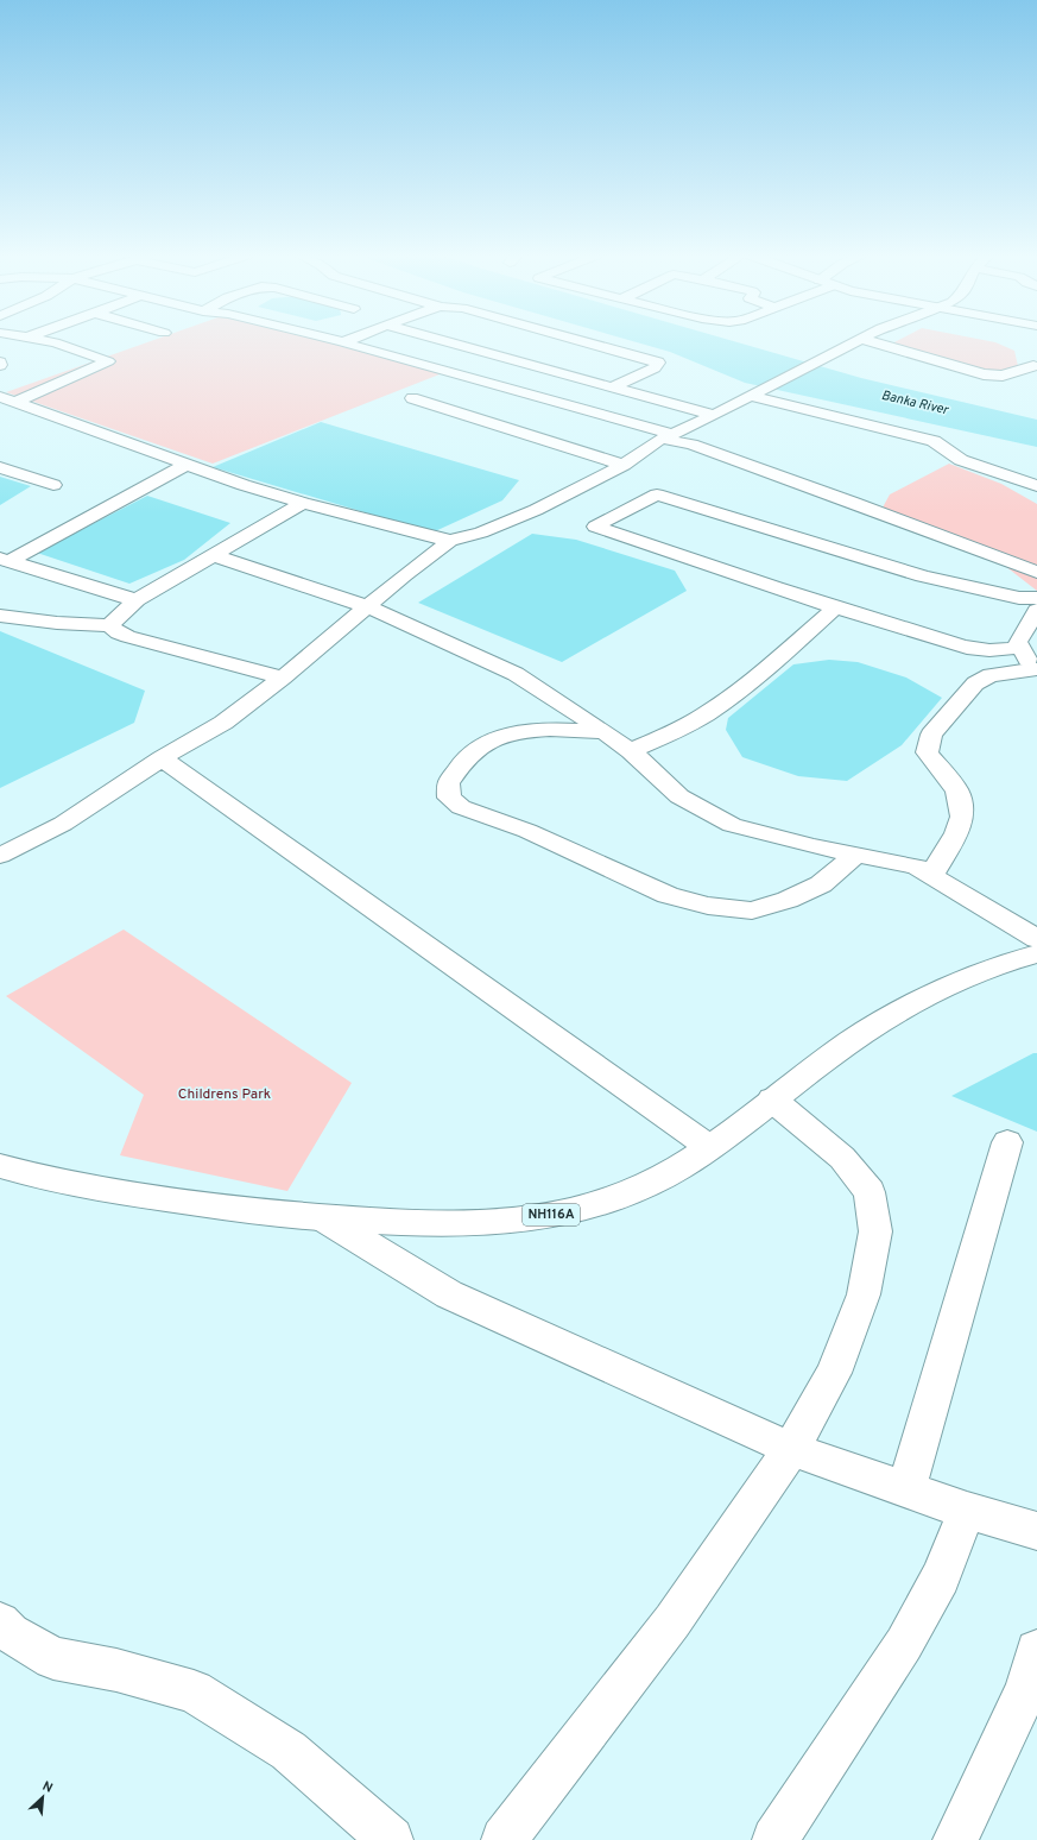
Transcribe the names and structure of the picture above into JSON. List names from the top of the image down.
{
  "streets": {
    "main road": ["NH116A"]
  },
  "water": ["Banka River"],
  "parks": ["Childrens Park"],
  "north": "top right"
}
